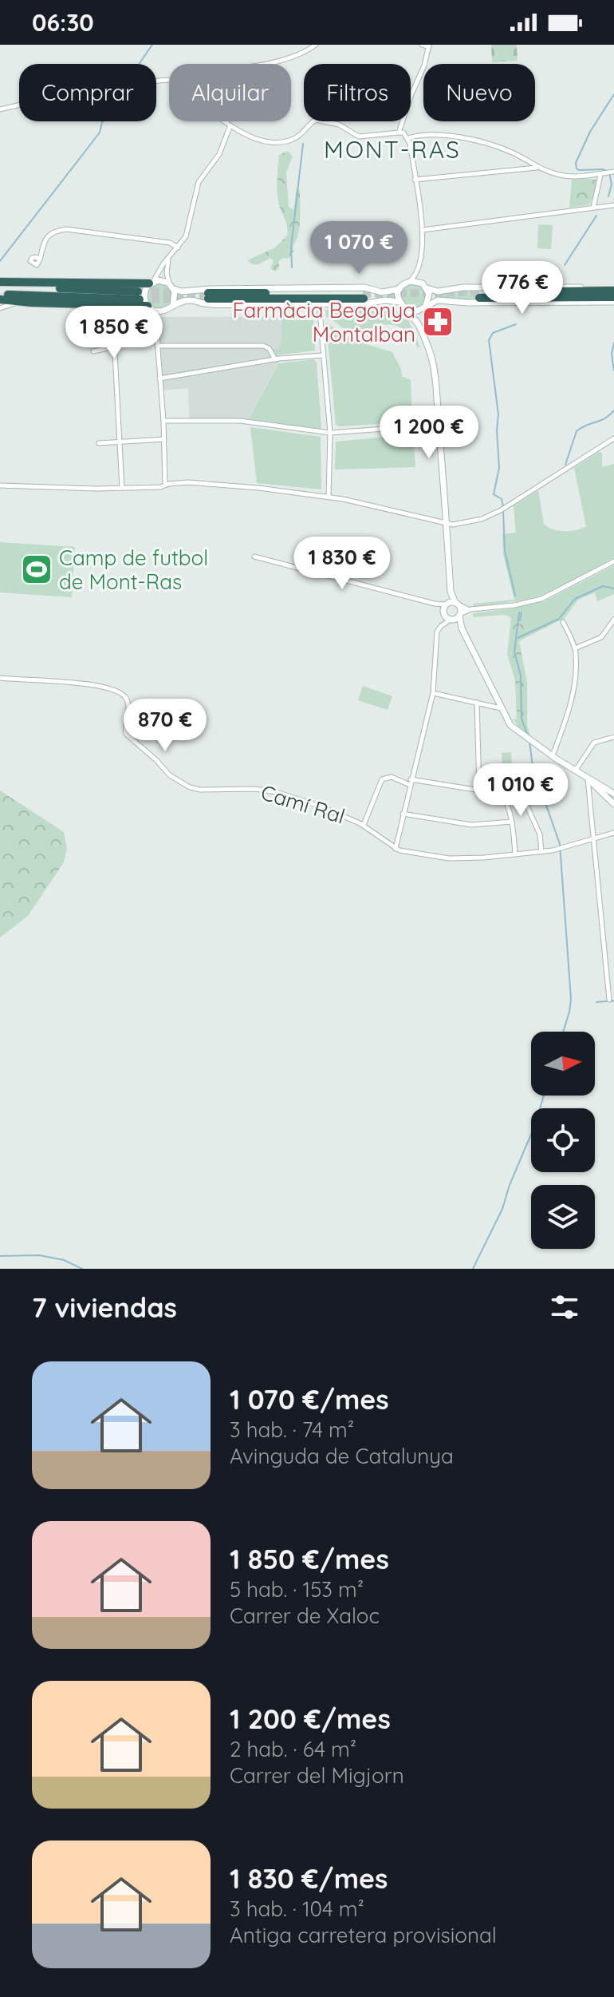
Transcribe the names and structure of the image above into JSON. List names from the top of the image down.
{
  "streets": {
    "street": ["Camí Ral"]
  },
  "districts": ["MONT-RAS"],
  "places": {
    "pharmacy": ["Farmàcia Begonya Montalban"],
    "sports": ["Camp de futbol de Mont-Ras"]
  },
  "north": "right",
  "page": {
    "status": "06:30",
    "chip": [
      "Comprar",
      "Alquilar",
      "Filtros",
      "Nuevo"
    ],
    "price": [
      "1 070 €",
      "776 €",
      "1 850 €",
      "1 200 €",
      "1 830 €",
      "870 €",
      "1 010 €"
    ],
    "heading": "7 viviendas",
    "list": [
      {
        "name": "1 070 €/mes",
        "note": "3 hab. · 74 m² · Avinguda de Catalunya"
      },
      {
        "name": "1 850 €/mes",
        "note": "5 hab. · 153 m² · Carrer de Xaloc"
      },
      {
        "name": "1 200 €/mes",
        "note": "2 hab. · 64 m² · Carrer del Migjorn"
      },
      {
        "name": "1 830 €/mes",
        "note": "3 hab. · 104 m² · Antiga carretera provisional"
      }
    ]
  }
}
